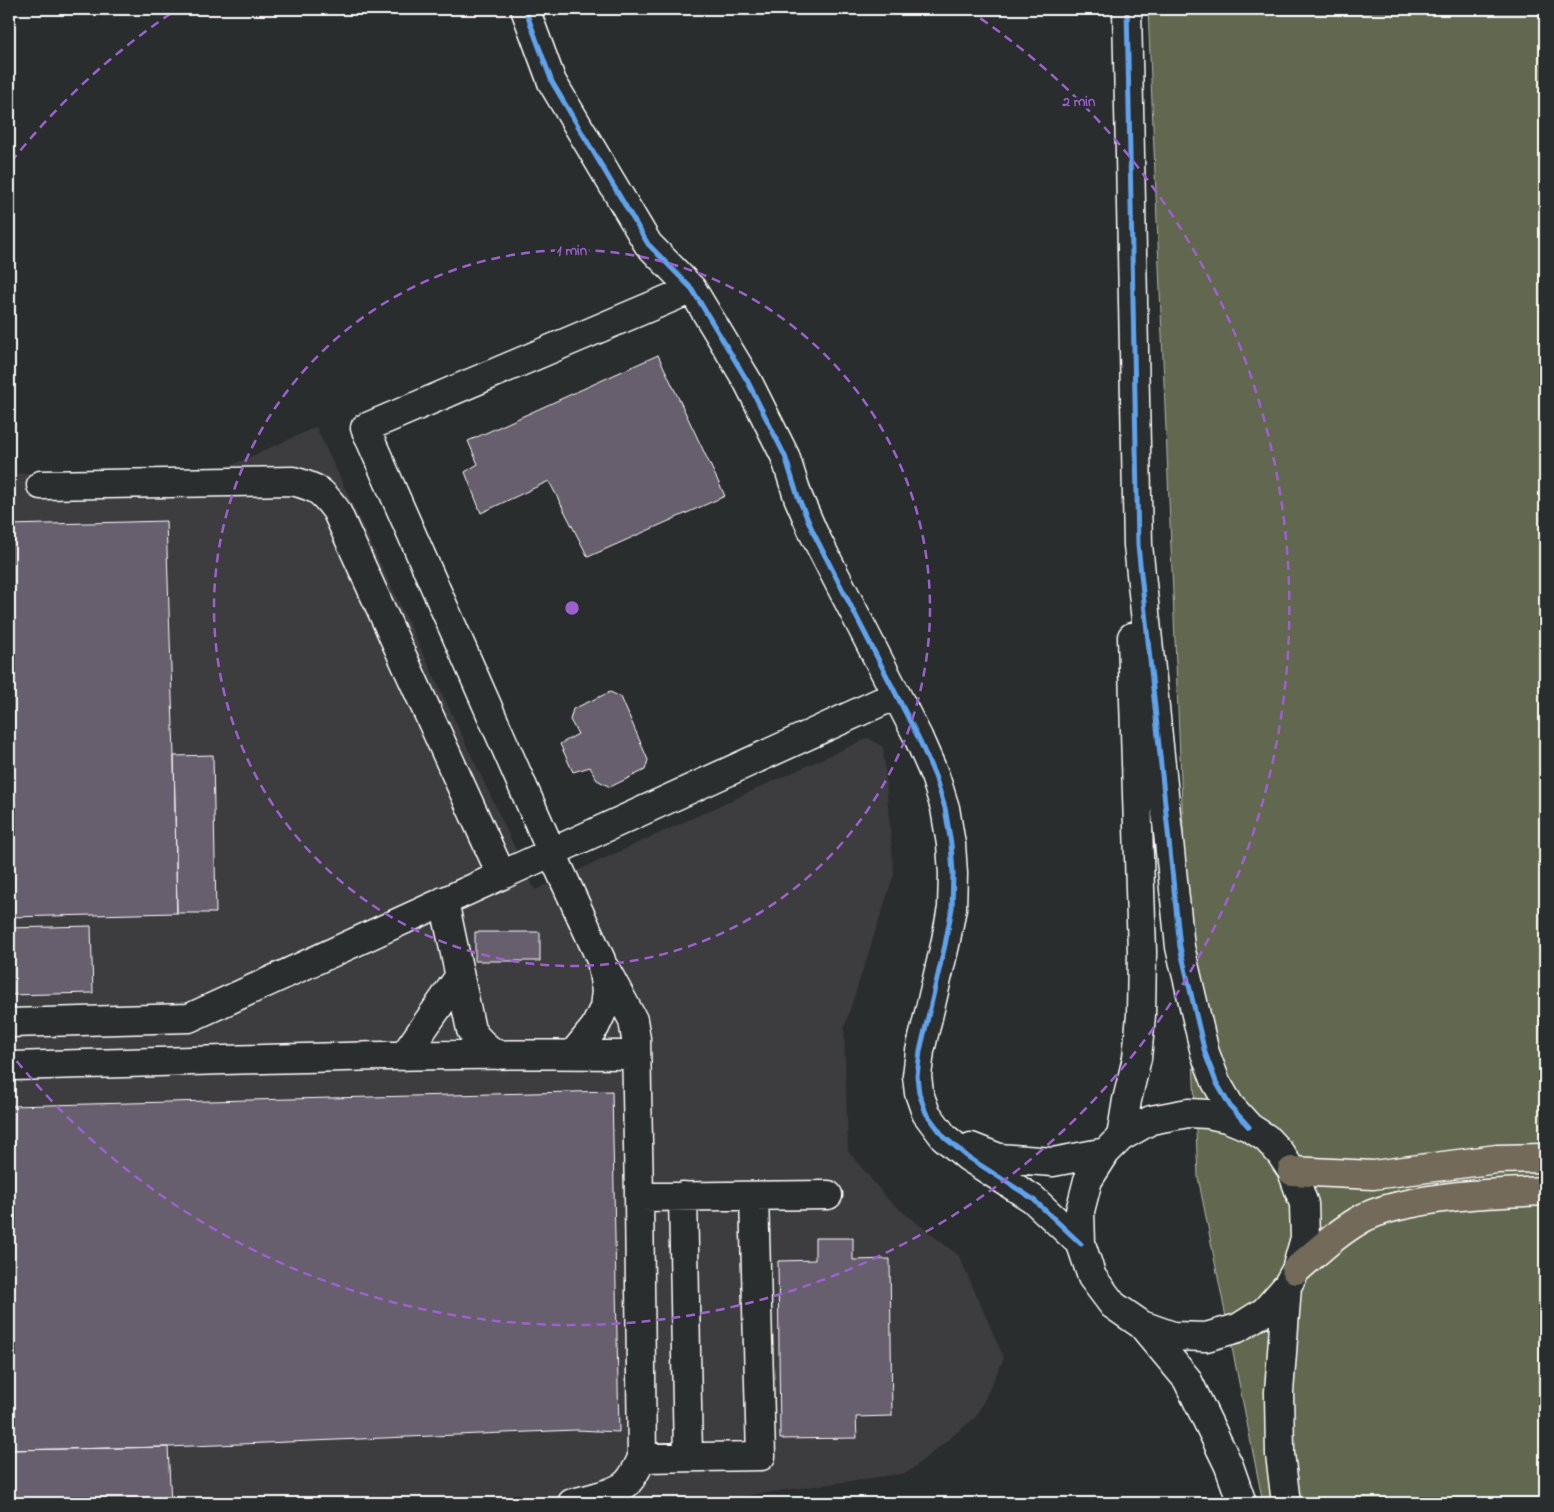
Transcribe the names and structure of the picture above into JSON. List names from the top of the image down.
{
  "rings": ["2 min", "1 min"]
}
